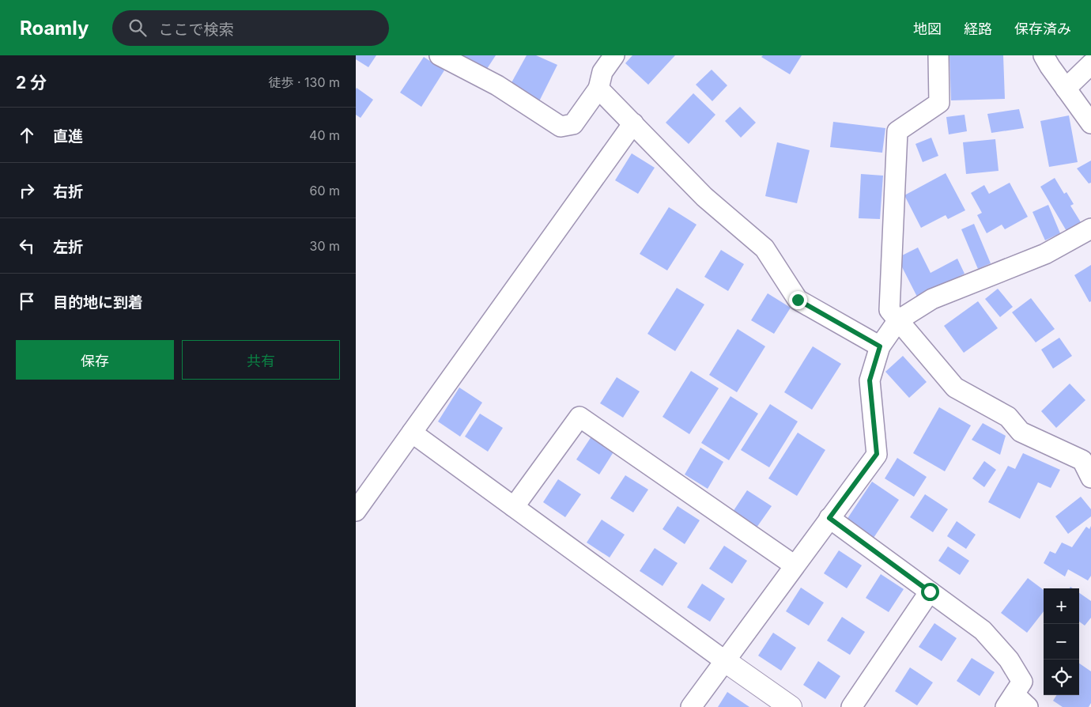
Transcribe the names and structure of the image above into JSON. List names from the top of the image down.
{
  "page": {
    "header": "Roamly",
    "search": "ここで検索",
    "nav": ["地図", "経路", "保存済み"],
    "heading": ["2 分", "徒歩 · 130 m"],
    "list": [
      ["直進", "40 m"],
      ["右折", "60 m"],
      ["左折", "30 m"],
      "目的地に到着"
    ],
    "buttons": ["保存", "共有"],
    "map_buttons": ["+", "−"]
  }
}
